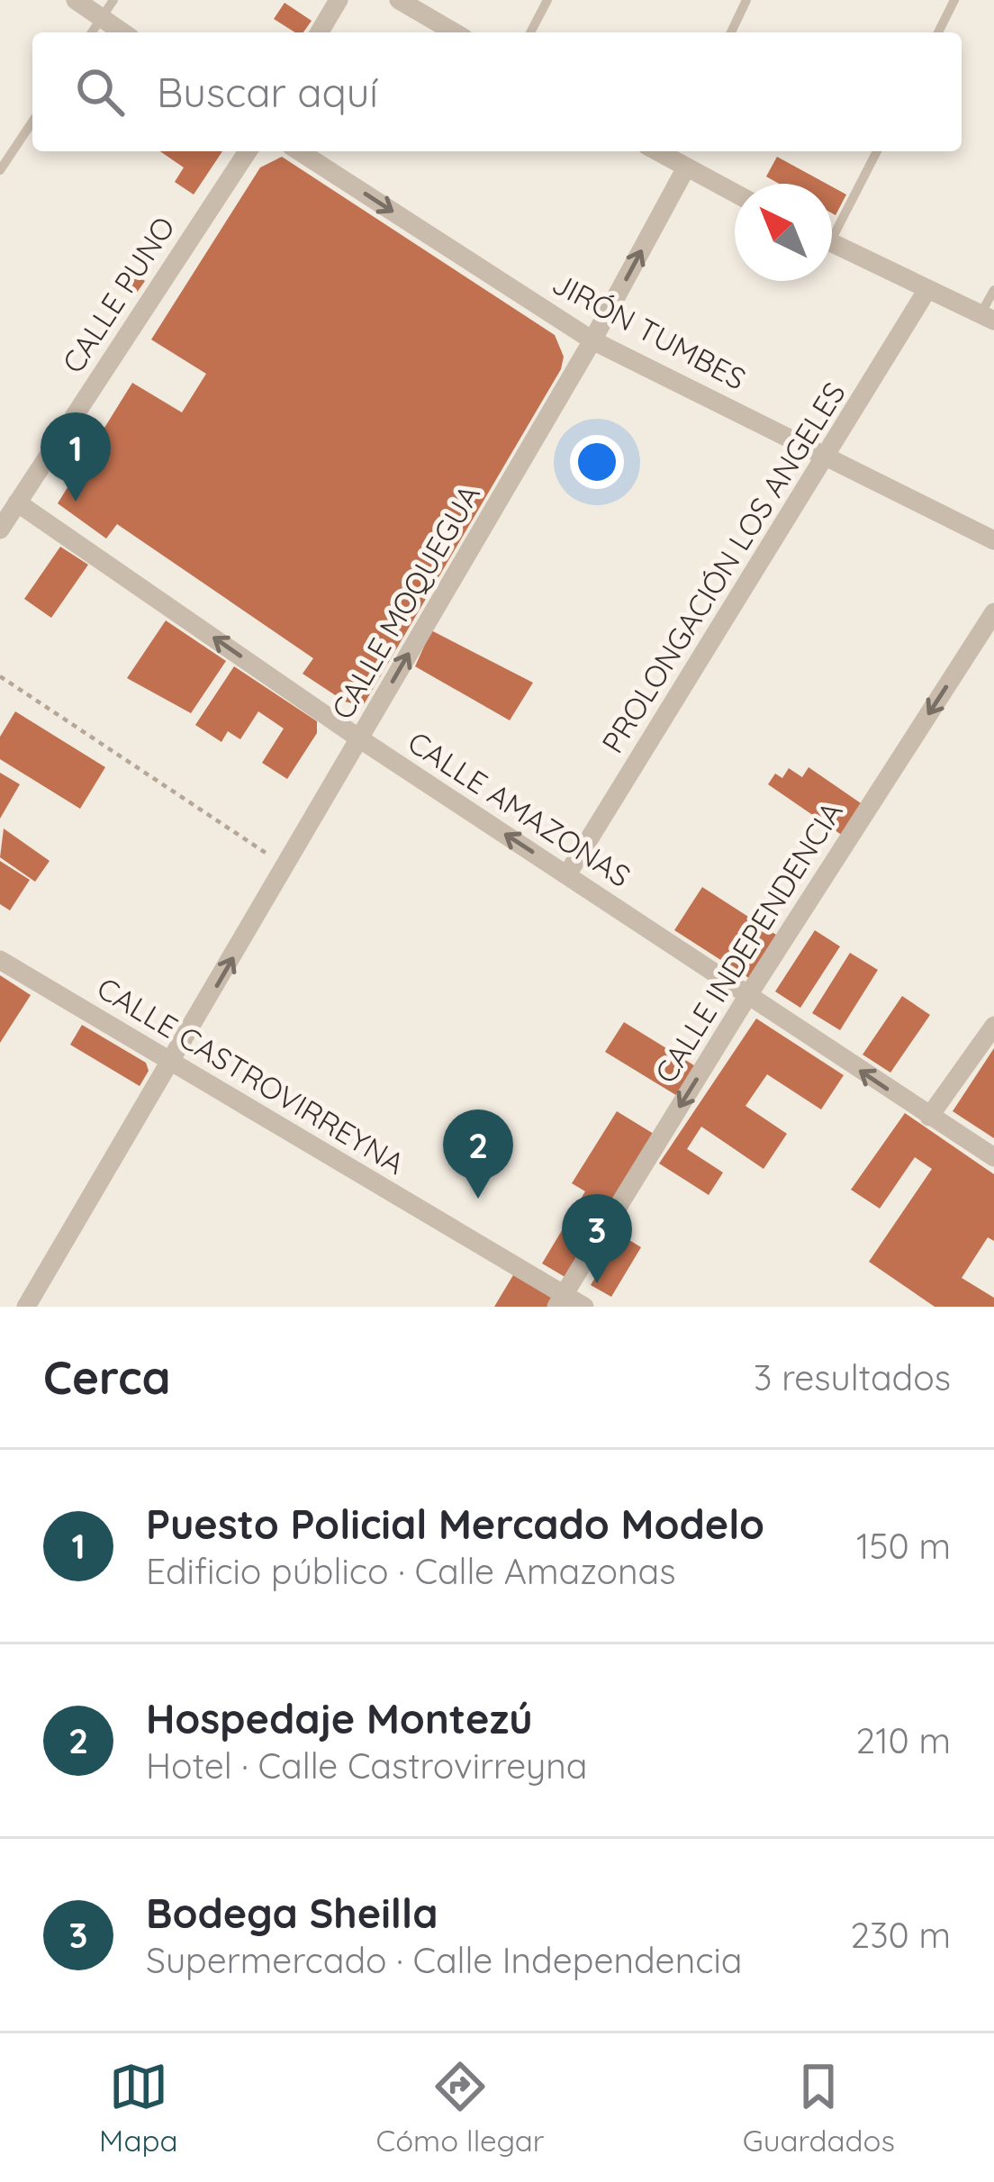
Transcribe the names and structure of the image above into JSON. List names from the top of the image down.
{
  "streets": {
    "street": [
      "CALLE PUNO",
      "JIRÓN TUMBES",
      "PROLONGACIÓN LOS ANGELES",
      "CALLE MOQUEGUA",
      "CALLE AMAZONAS",
      "CALLE INDEPENDENCIA",
      "CALLE CASTROVIRREYNA"
    ]
  },
  "crossings": [
    ["CALLE PUNO", "CALLE AMAZONAS"],
    ["JIRÓN TUMBES", "PROLONGACIÓN LOS ANGELES"],
    ["JIRÓN TUMBES", "CALLE MOQUEGUA"],
    ["PROLONGACIÓN LOS ANGELES", "CALLE AMAZONAS"],
    ["CALLE MOQUEGUA", "CALLE AMAZONAS"],
    ["CALLE MOQUEGUA", "CALLE CASTROVIRREYNA"],
    ["CALLE AMAZONAS", "CALLE INDEPENDENCIA"],
    ["CALLE INDEPENDENCIA", "CALLE CASTROVIRREYNA"]
  ],
  "one_way": [
    "JIRÓN TUMBES",
    "CALLE MOQUEGUA",
    "CALLE AMAZONAS",
    "CALLE INDEPENDENCIA"
  ],
  "north": "top left",
  "page": {
    "search": "Buscar aquí",
    "pins": ["1", "2", "3"],
    "heading": ["Cerca", "3 resultados"],
    "list": [
      {
        "mark": "1",
        "name": "Puesto Policial Mercado Modelo",
        "note": "Edificio público · Calle Amazonas",
        "value": "150 m"
      },
      {
        "mark": "2",
        "name": "Hospedaje Montezú",
        "note": "Hotel · Calle Castrovirreyna",
        "value": "210 m"
      },
      {
        "mark": "3",
        "name": "Bodega Sheilla",
        "note": "Supermercado · Calle Independencia",
        "value": "230 m"
      }
    ],
    "nav": ["Mapa", "Cómo llegar", "Guardados"]
  }
}
